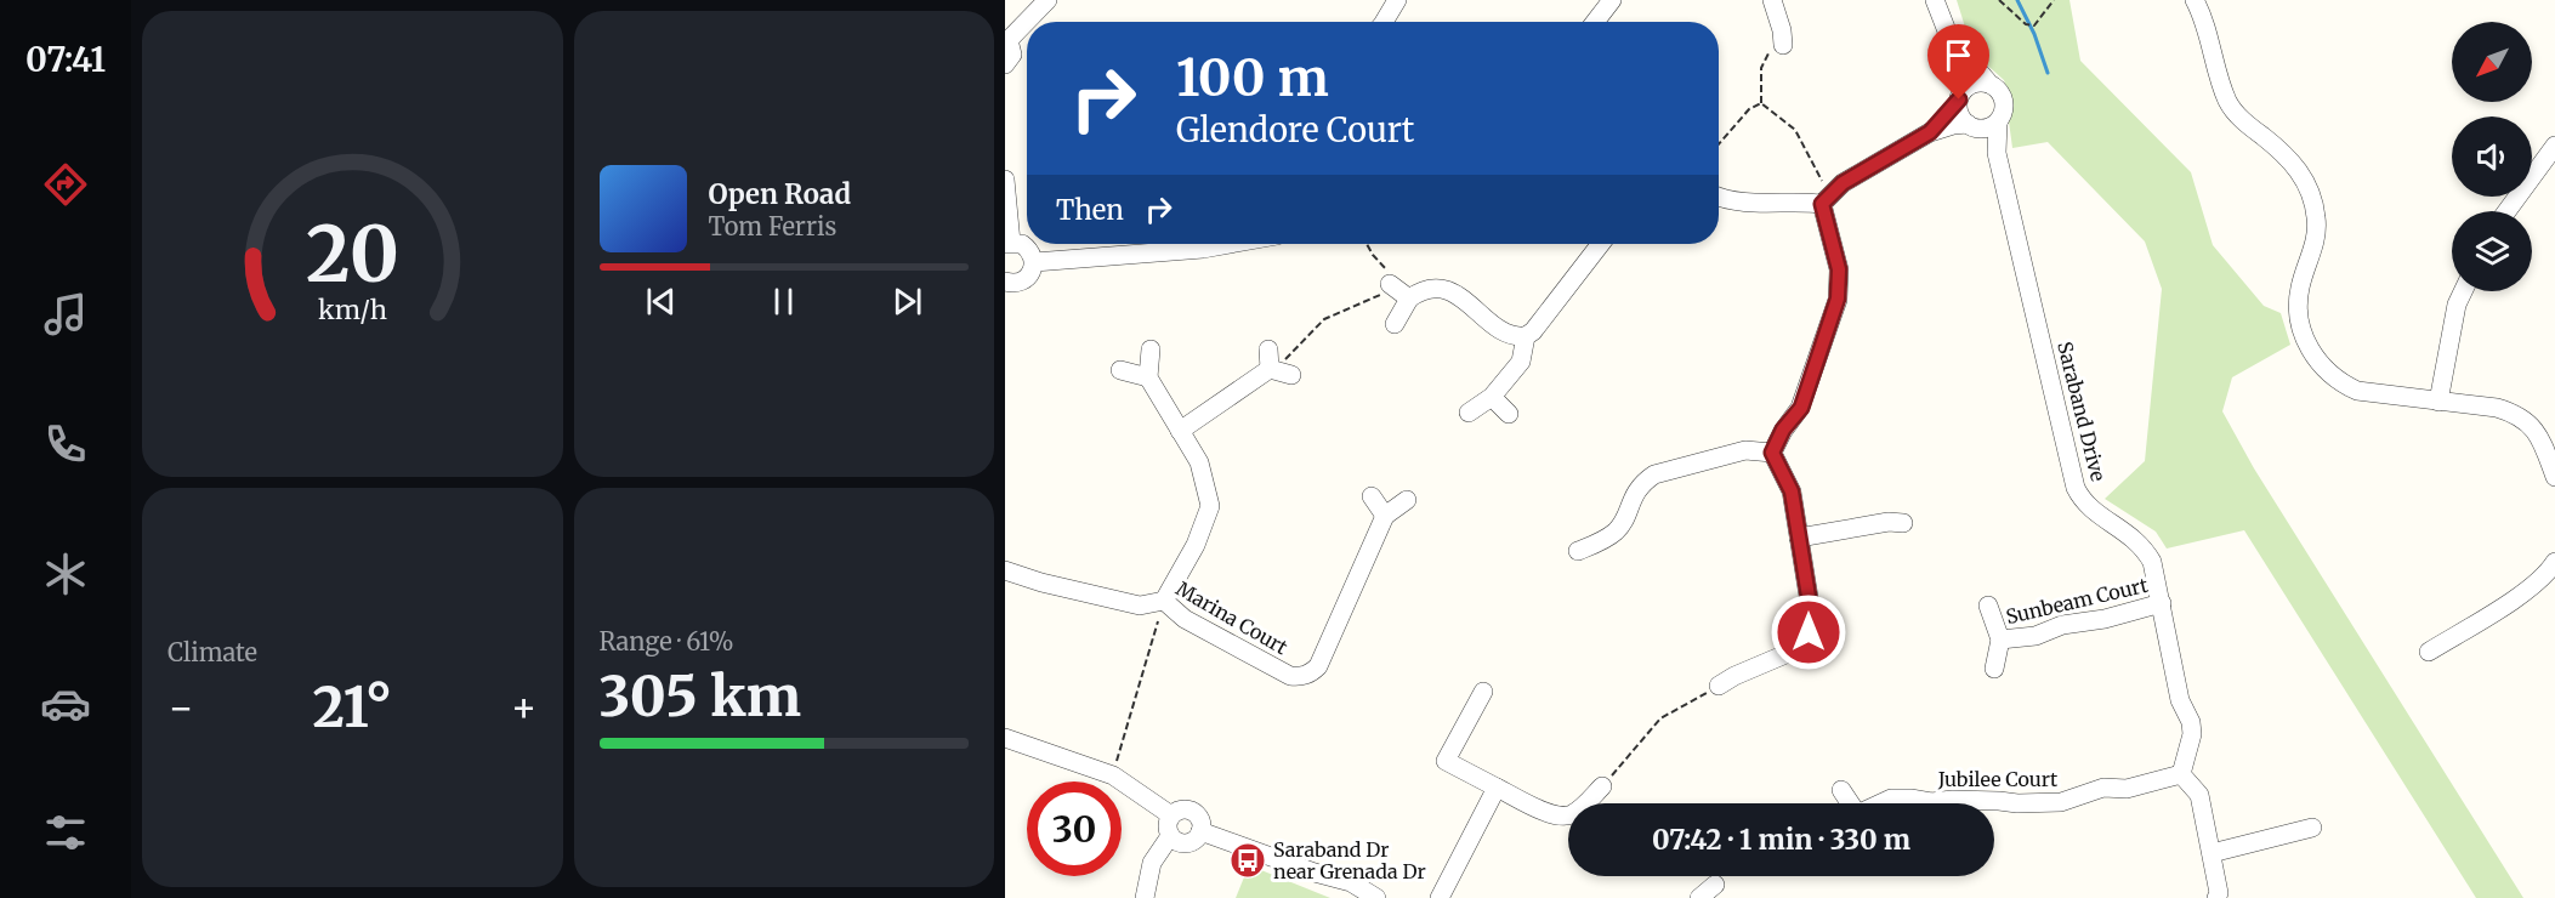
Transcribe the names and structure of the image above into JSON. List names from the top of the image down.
{
  "streets": {
    "street": [
      "Saraband Drive",
      "Sunbeam Court",
      "Marina Court",
      "Jubilee Court"
    ]
  },
  "crossings": [
    ["Saraband Drive", "Sunbeam Court"],
    ["Saraband Drive", "Jubilee Court"]
  ],
  "places": {
    "bus stop": ["Saraband Dr near Grenada Dr"]
  },
  "north": "bottom left",
  "page": {
    "tabs": "07:41",
    "turn": ["100 m", "Glendore Court"],
    "song": ["Open Road", "Tom Ferris"],
    "then": "Then",
    "tile": [
      "Climate",
      ["Range · 61%", "305 km"]
    ],
    "heat": ["−", "21°", "+"],
    "limit": "30",
    "trip": "07:42 · 1 min · 330 m",
    "gauge": ["20", "km/h"]
  }
}
